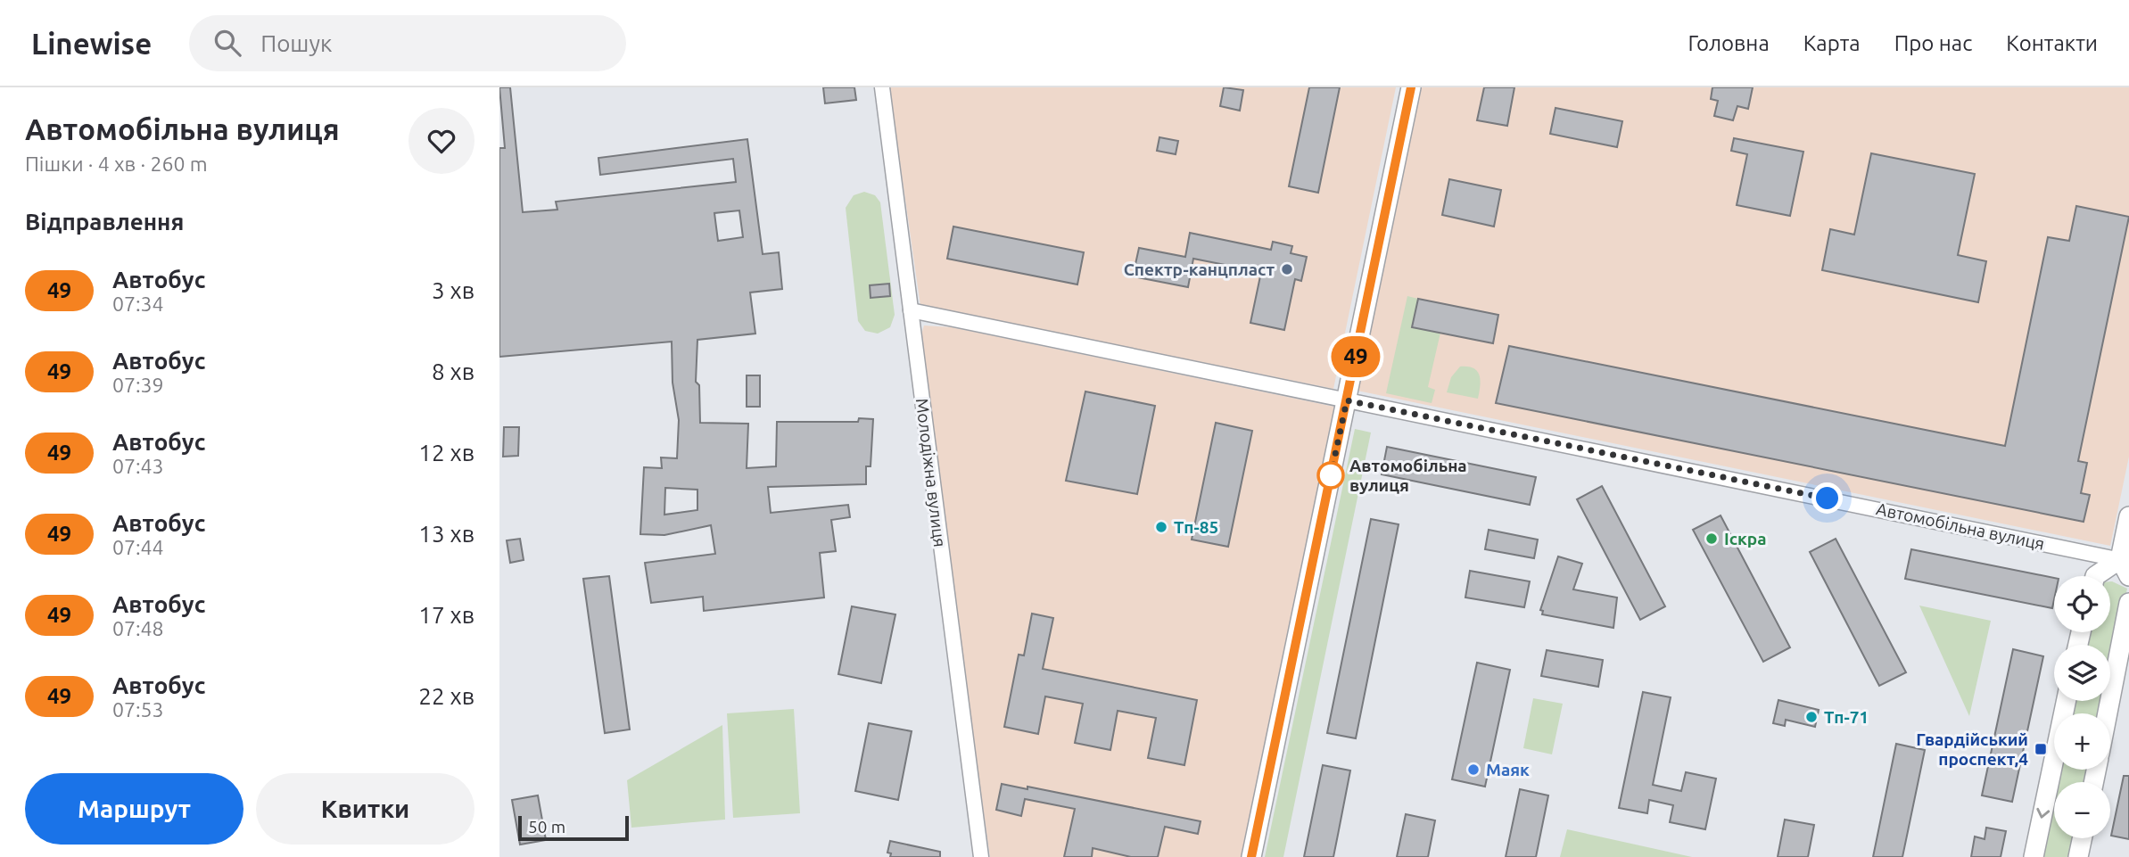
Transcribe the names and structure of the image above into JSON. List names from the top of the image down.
{
  "streets": {
    "street": ["Молодіжна вулиця", "Автомобільна вулиця"]
  },
  "crossings": [
    ["Молодіжна вулиця", "Автомобільна вулиця"]
  ],
  "places": {
    "other": [
      "Спектр-канцпласт",
      "Автомобільна вулиця",
      "Тп-85",
      "Іскра",
      "Тп-71",
      "Маяк"
    ],
    "transit": ["Гвардійський проспект,4"]
  },
  "lines": ["bus line 49"],
  "scale_bar": "50 m",
  "page": {
    "header": "Linewise",
    "search": "Пошук",
    "nav": [
      "Головна",
      "Карта",
      "Про нас",
      "Контакти"
    ],
    "heading": [
      ["Автомобільна вулиця", "Пішки · 4 хв · 260 m"],
      "Відправлення"
    ],
    "on_map": "49",
    "list": [
      {
        "mark": "49",
        "name": "Автобус",
        "note": "07:34",
        "value": "3 хв"
      },
      {
        "mark": "49",
        "name": "Автобус",
        "note": "07:39",
        "value": "8 хв"
      },
      {
        "mark": "49",
        "name": "Автобус",
        "note": "07:43",
        "value": "12 хв"
      },
      {
        "mark": "49",
        "name": "Автобус",
        "note": "07:44",
        "value": "13 хв"
      },
      {
        "mark": "49",
        "name": "Автобус",
        "note": "07:48",
        "value": "17 хв"
      },
      {
        "mark": "49",
        "name": "Автобус",
        "note": "07:53",
        "value": "22 хв"
      }
    ],
    "map_buttons": ["+", "−"],
    "buttons": ["Маршрут", "Квитки"],
    "scale": "50 m"
  }
}
